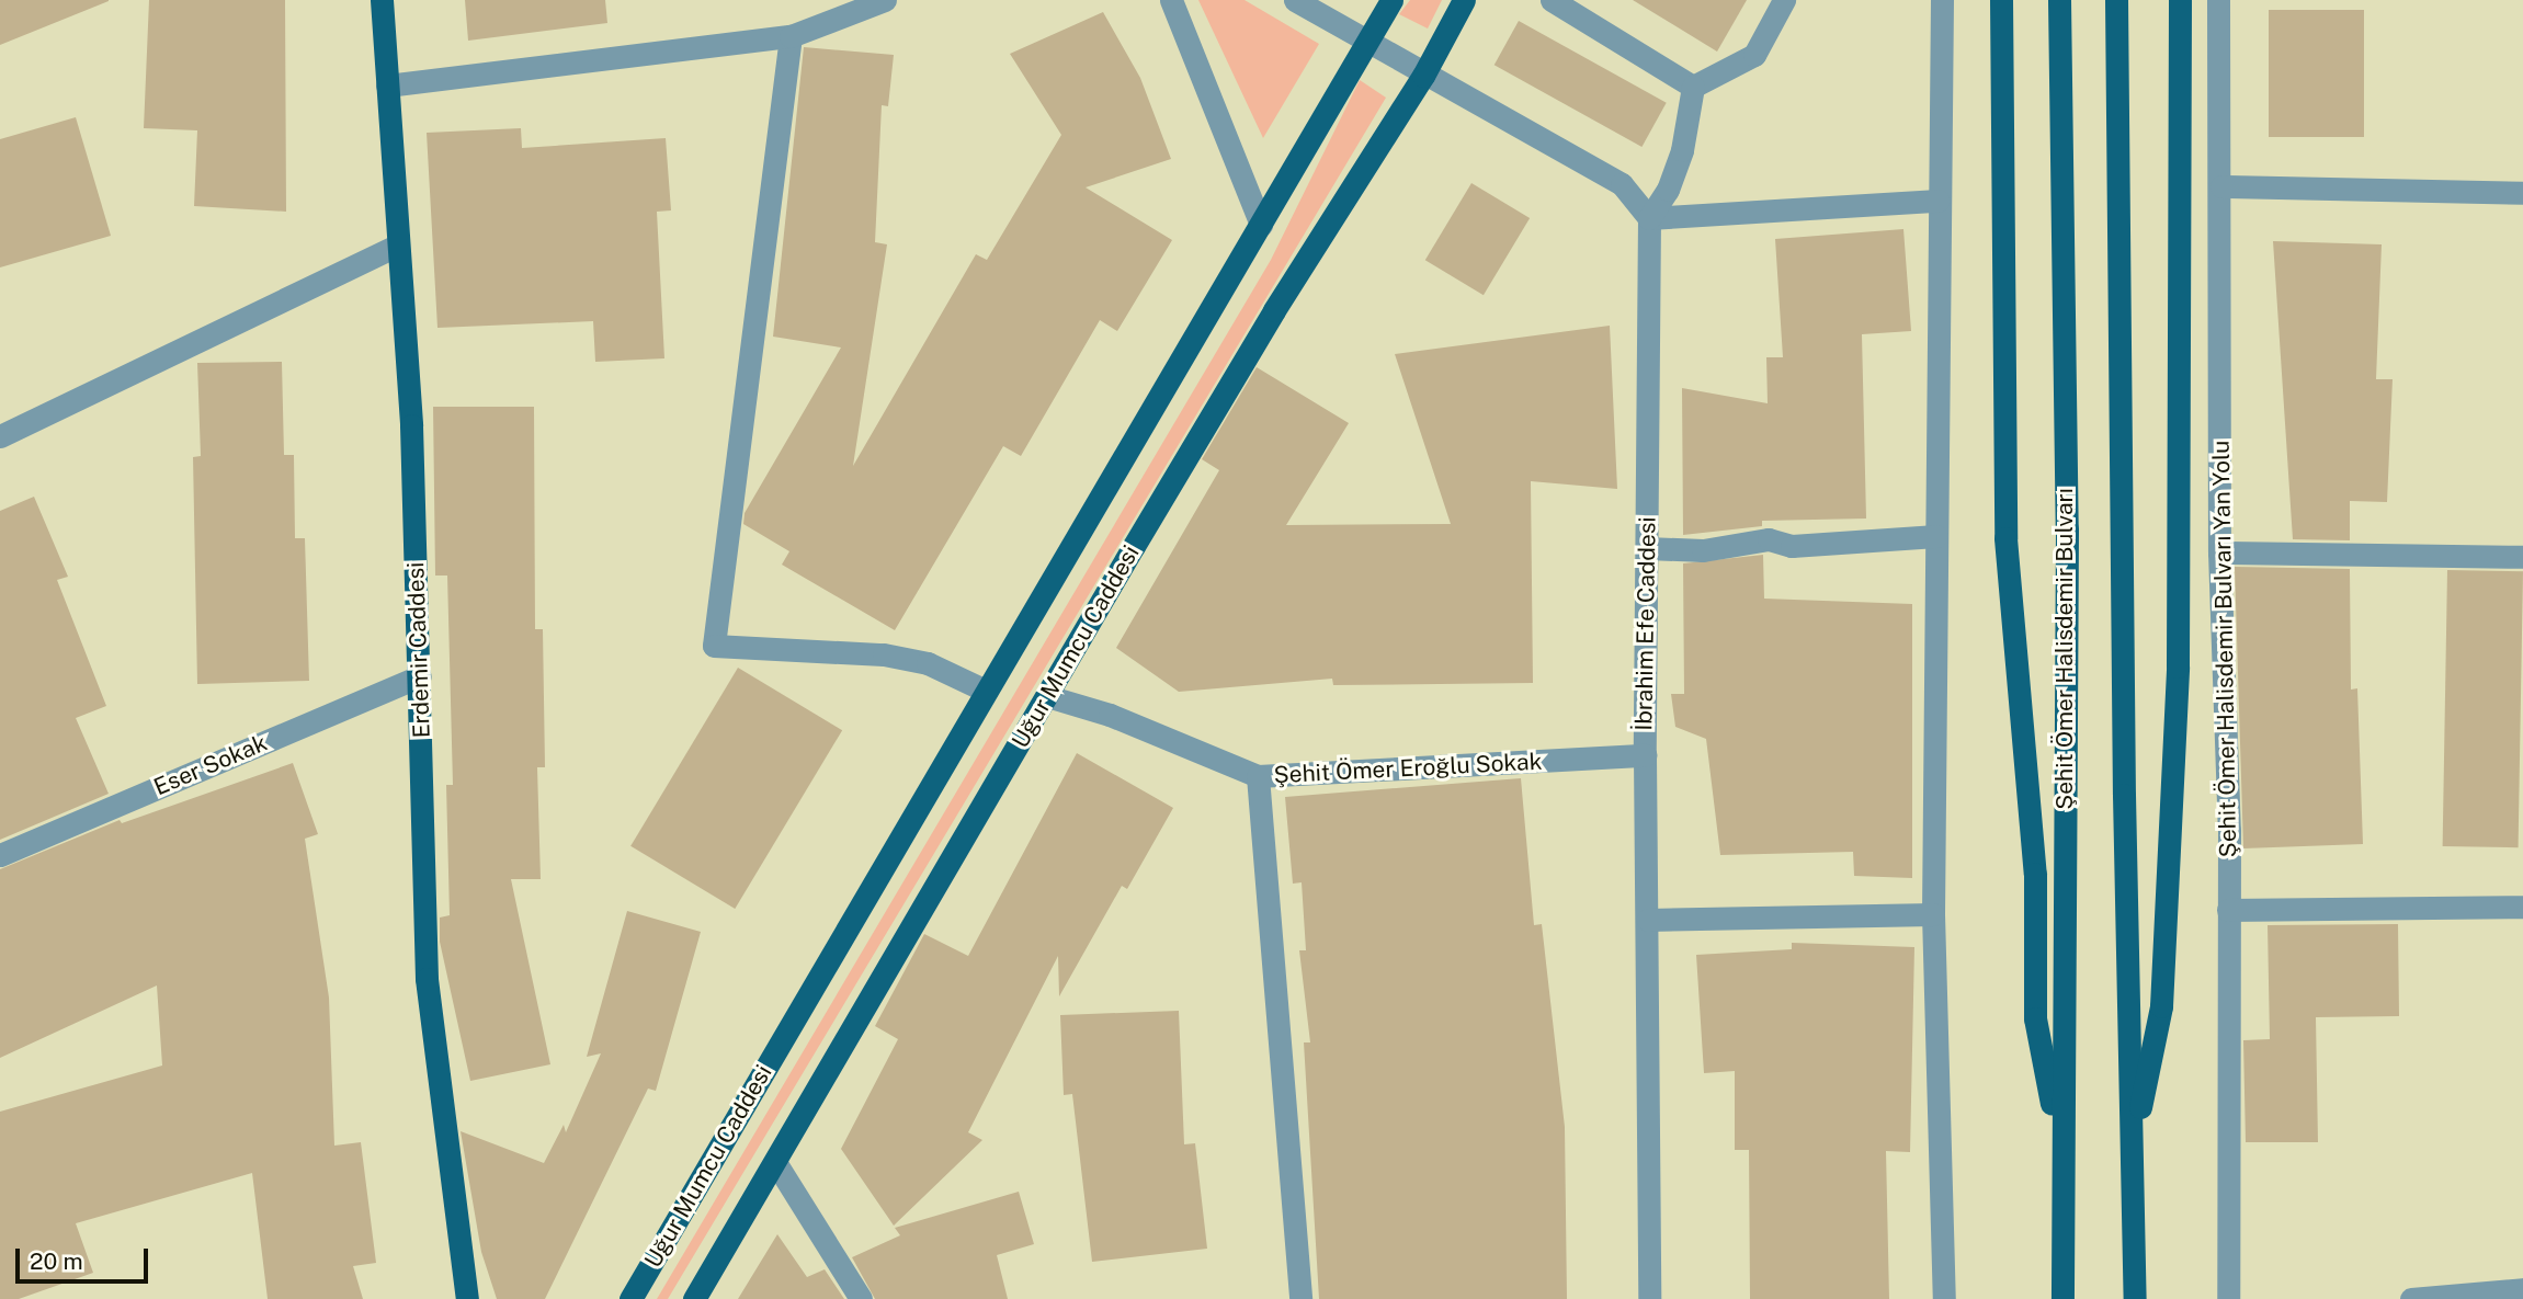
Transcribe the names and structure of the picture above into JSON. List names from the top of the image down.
{
  "streets": {
    "main road": ["Uğur Mumcu Caddesi", "Şehit Ömer Halisdemir Bulvarı", "Erdemir Caddesi"],
    "street": [
      "İbrahim Efe Caddesi",
      "Şehit Ömer Halisdemir Bulvarı Yan Yolu",
      "Eser Sokak",
      "Şehit Ömer Eroğlu Sokak"
    ]
  },
  "crossings": [
    ["İbrahim Efe Caddesi", "Şehit Ömer Eroğlu Sokak"],
    ["Uğur Mumcu Caddesi", "Şehit Ömer Eroğlu Sokak"],
    ["Erdemir Caddesi", "Eser Sokak"]
  ],
  "scale_bar": "20 m"
}
